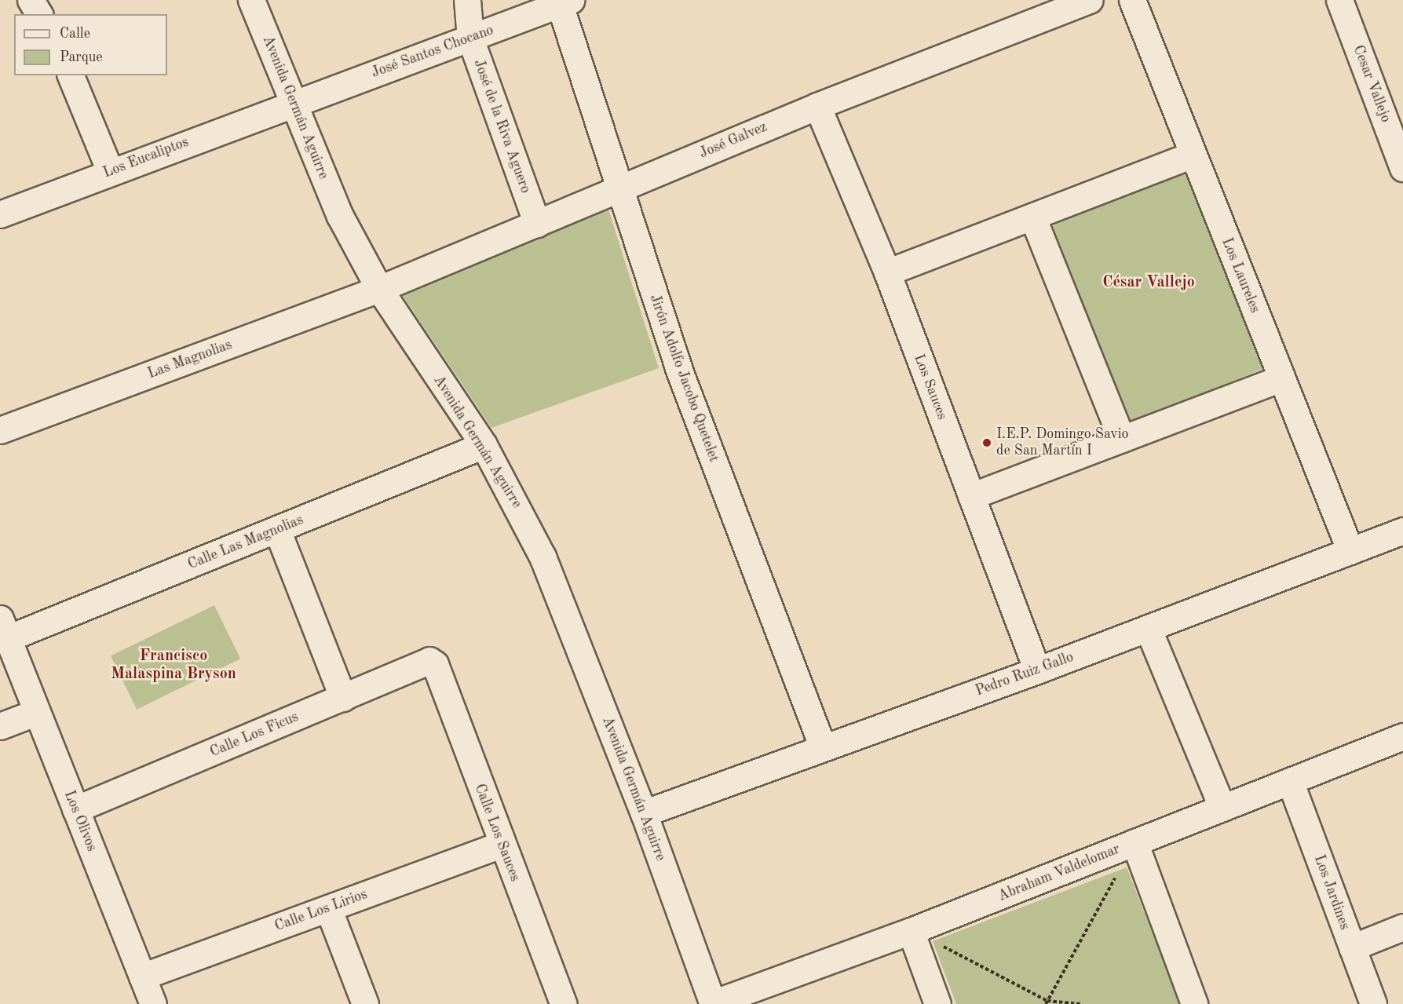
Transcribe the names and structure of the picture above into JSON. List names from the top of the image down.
{
  "streets": {
    "street": [
      "José Santos Chocano",
      "Cesar Vallejo",
      "Avenida Germán Aguirre",
      "José de la Riva Aguero",
      "José Galvez",
      "Los Eucaliptos",
      "Los Laureles",
      "Las Magnolias",
      "Jirón Adolfo Jacobo Quetelet",
      "Los Sauces",
      "Calle Las Magnolias",
      "Pedro Ruiz Gallo",
      "Calle Los Ficus",
      "Los Olivos",
      "Calle Los Sauces",
      "Abraham Valdelomar",
      "Los Jardines",
      "Calle Los Lirios"
    ]
  },
  "crossings": [
    ["José Santos Chocano", "Avenida Germán Aguirre"],
    ["José Santos Chocano", "José de la Riva Aguero"],
    ["José Santos Chocano", "Los Eucaliptos"],
    ["José Santos Chocano", "Jirón Adolfo Jacobo Quetelet"],
    ["Avenida Germán Aguirre", "José Galvez"],
    ["Avenida Germán Aguirre", "Los Eucaliptos"],
    ["Avenida Germán Aguirre", "Las Magnolias"],
    ["Avenida Germán Aguirre", "Calle Las Magnolias"],
    ["Avenida Germán Aguirre", "Pedro Ruiz Gallo"],
    ["Avenida Germán Aguirre", "Abraham Valdelomar"],
    ["José de la Riva Aguero", "José Galvez"],
    ["José Galvez", "Las Magnolias"],
    ["José Galvez", "Jirón Adolfo Jacobo Quetelet"],
    ["José Galvez", "Los Sauces"],
    ["Los Laureles", "Pedro Ruiz Gallo"],
    ["Jirón Adolfo Jacobo Quetelet", "Pedro Ruiz Gallo"],
    ["Los Sauces", "Pedro Ruiz Gallo"],
    ["Calle Las Magnolias", "Los Olivos"],
    ["Calle Los Ficus", "Los Olivos"],
    ["Calle Los Ficus", "Calle Los Sauces"],
    ["Los Olivos", "Calle Los Lirios"],
    ["Calle Los Sauces", "Calle Los Lirios"],
    ["Abraham Valdelomar", "Los Jardines"]
  ],
  "districts": ["César Vallejo", "Francisco Malaspina Bryson"],
  "places": ["I.E.P. Domingo Savio de San Martín I"],
  "legend": ["Calle", "Parque"]
}
